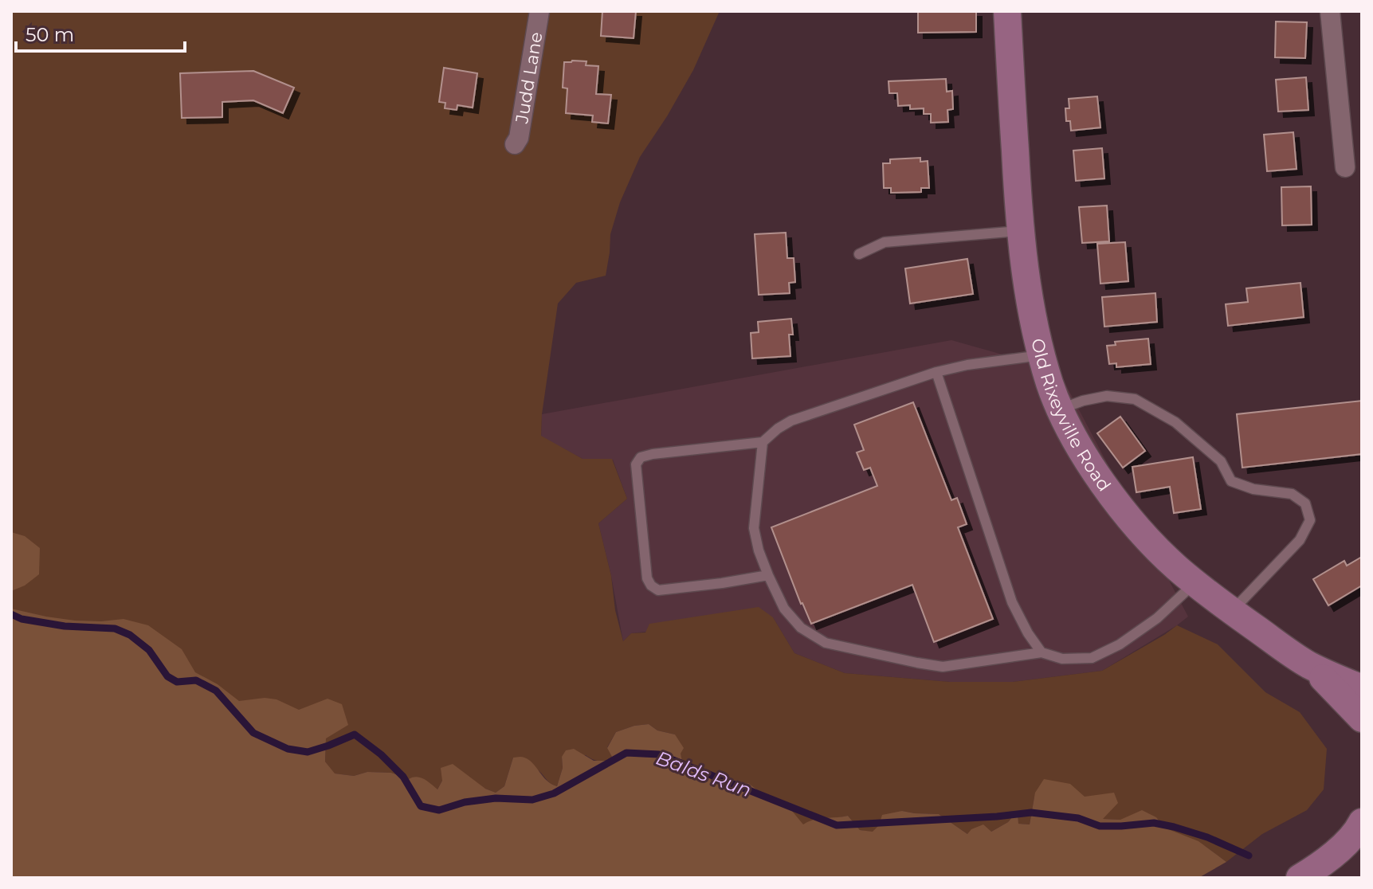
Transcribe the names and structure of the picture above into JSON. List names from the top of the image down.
{
  "streets": {
    "street": ["Judd Lane", "Old Rixeyville Road"]
  },
  "water": ["Balds Run"],
  "scale_bar": "50 m"
}
